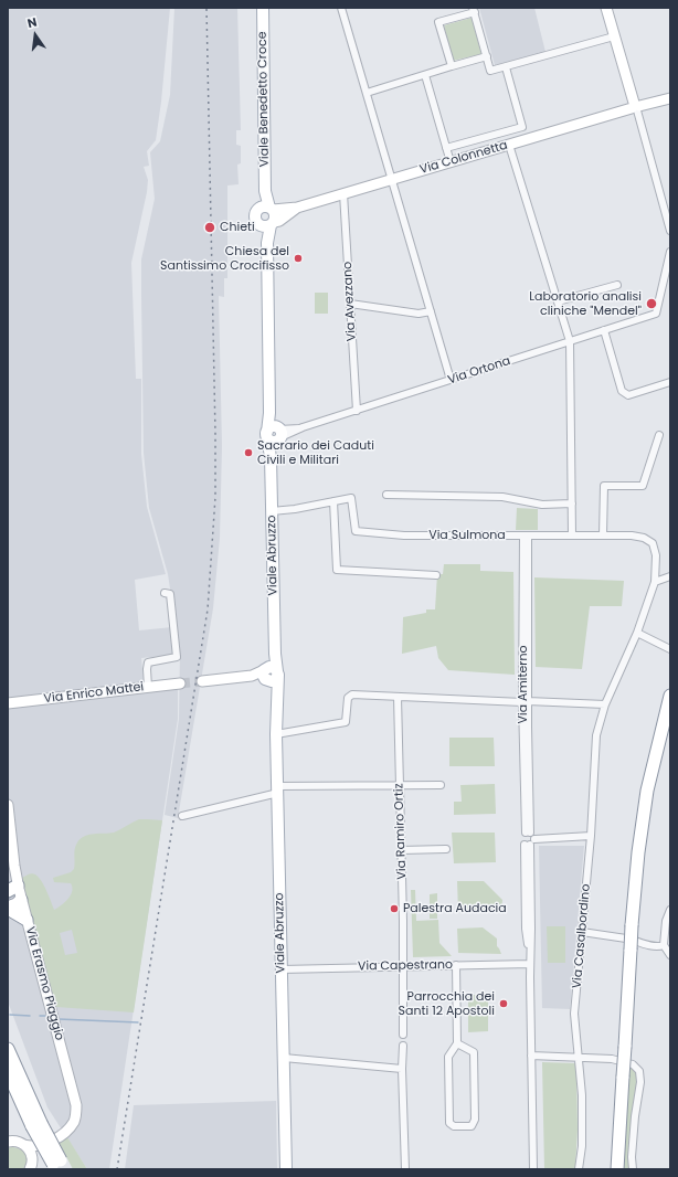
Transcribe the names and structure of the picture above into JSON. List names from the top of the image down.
{
  "streets": {
    "main road": ["Viale Benedetto Croce", "Viale Abruzzo"],
    "street": [
      "Via Colonnetta",
      "Via Avezzano",
      "Via Ortona",
      "Via Sulmona",
      "Via Amiterno",
      "Via Enrico Mattei",
      "Via Ramiro Ortiz",
      "Via Casalbordino",
      "Via Capestrano",
      "Via Erasmo Piaggio"
    ]
  },
  "crossings": [
    ["Via Colonnetta", "Via Avezzano"],
    ["Via Avezzano", "Via Ortona"],
    ["Via Ortona", "Viale Abruzzo"],
    ["Via Sulmona", "Viale Abruzzo"],
    ["Via Sulmona", "Via Amiterno"],
    ["Via Sulmona", "Via Casalbordino"],
    ["Viale Abruzzo", "Via Capestrano"],
    ["Via Ramiro Ortiz", "Via Capestrano"]
  ],
  "places": [
    "Chieti",
    "Chiesa del Santissimo Crocifisso",
    "Laboratorio analisi cliniche \"Mendel\"",
    "Sacrario dei Caduti Civili e Militari",
    "Palestra Audacia",
    "Parrocchia dei Santi 12 Apostoli"
  ],
  "north": "top"
}
